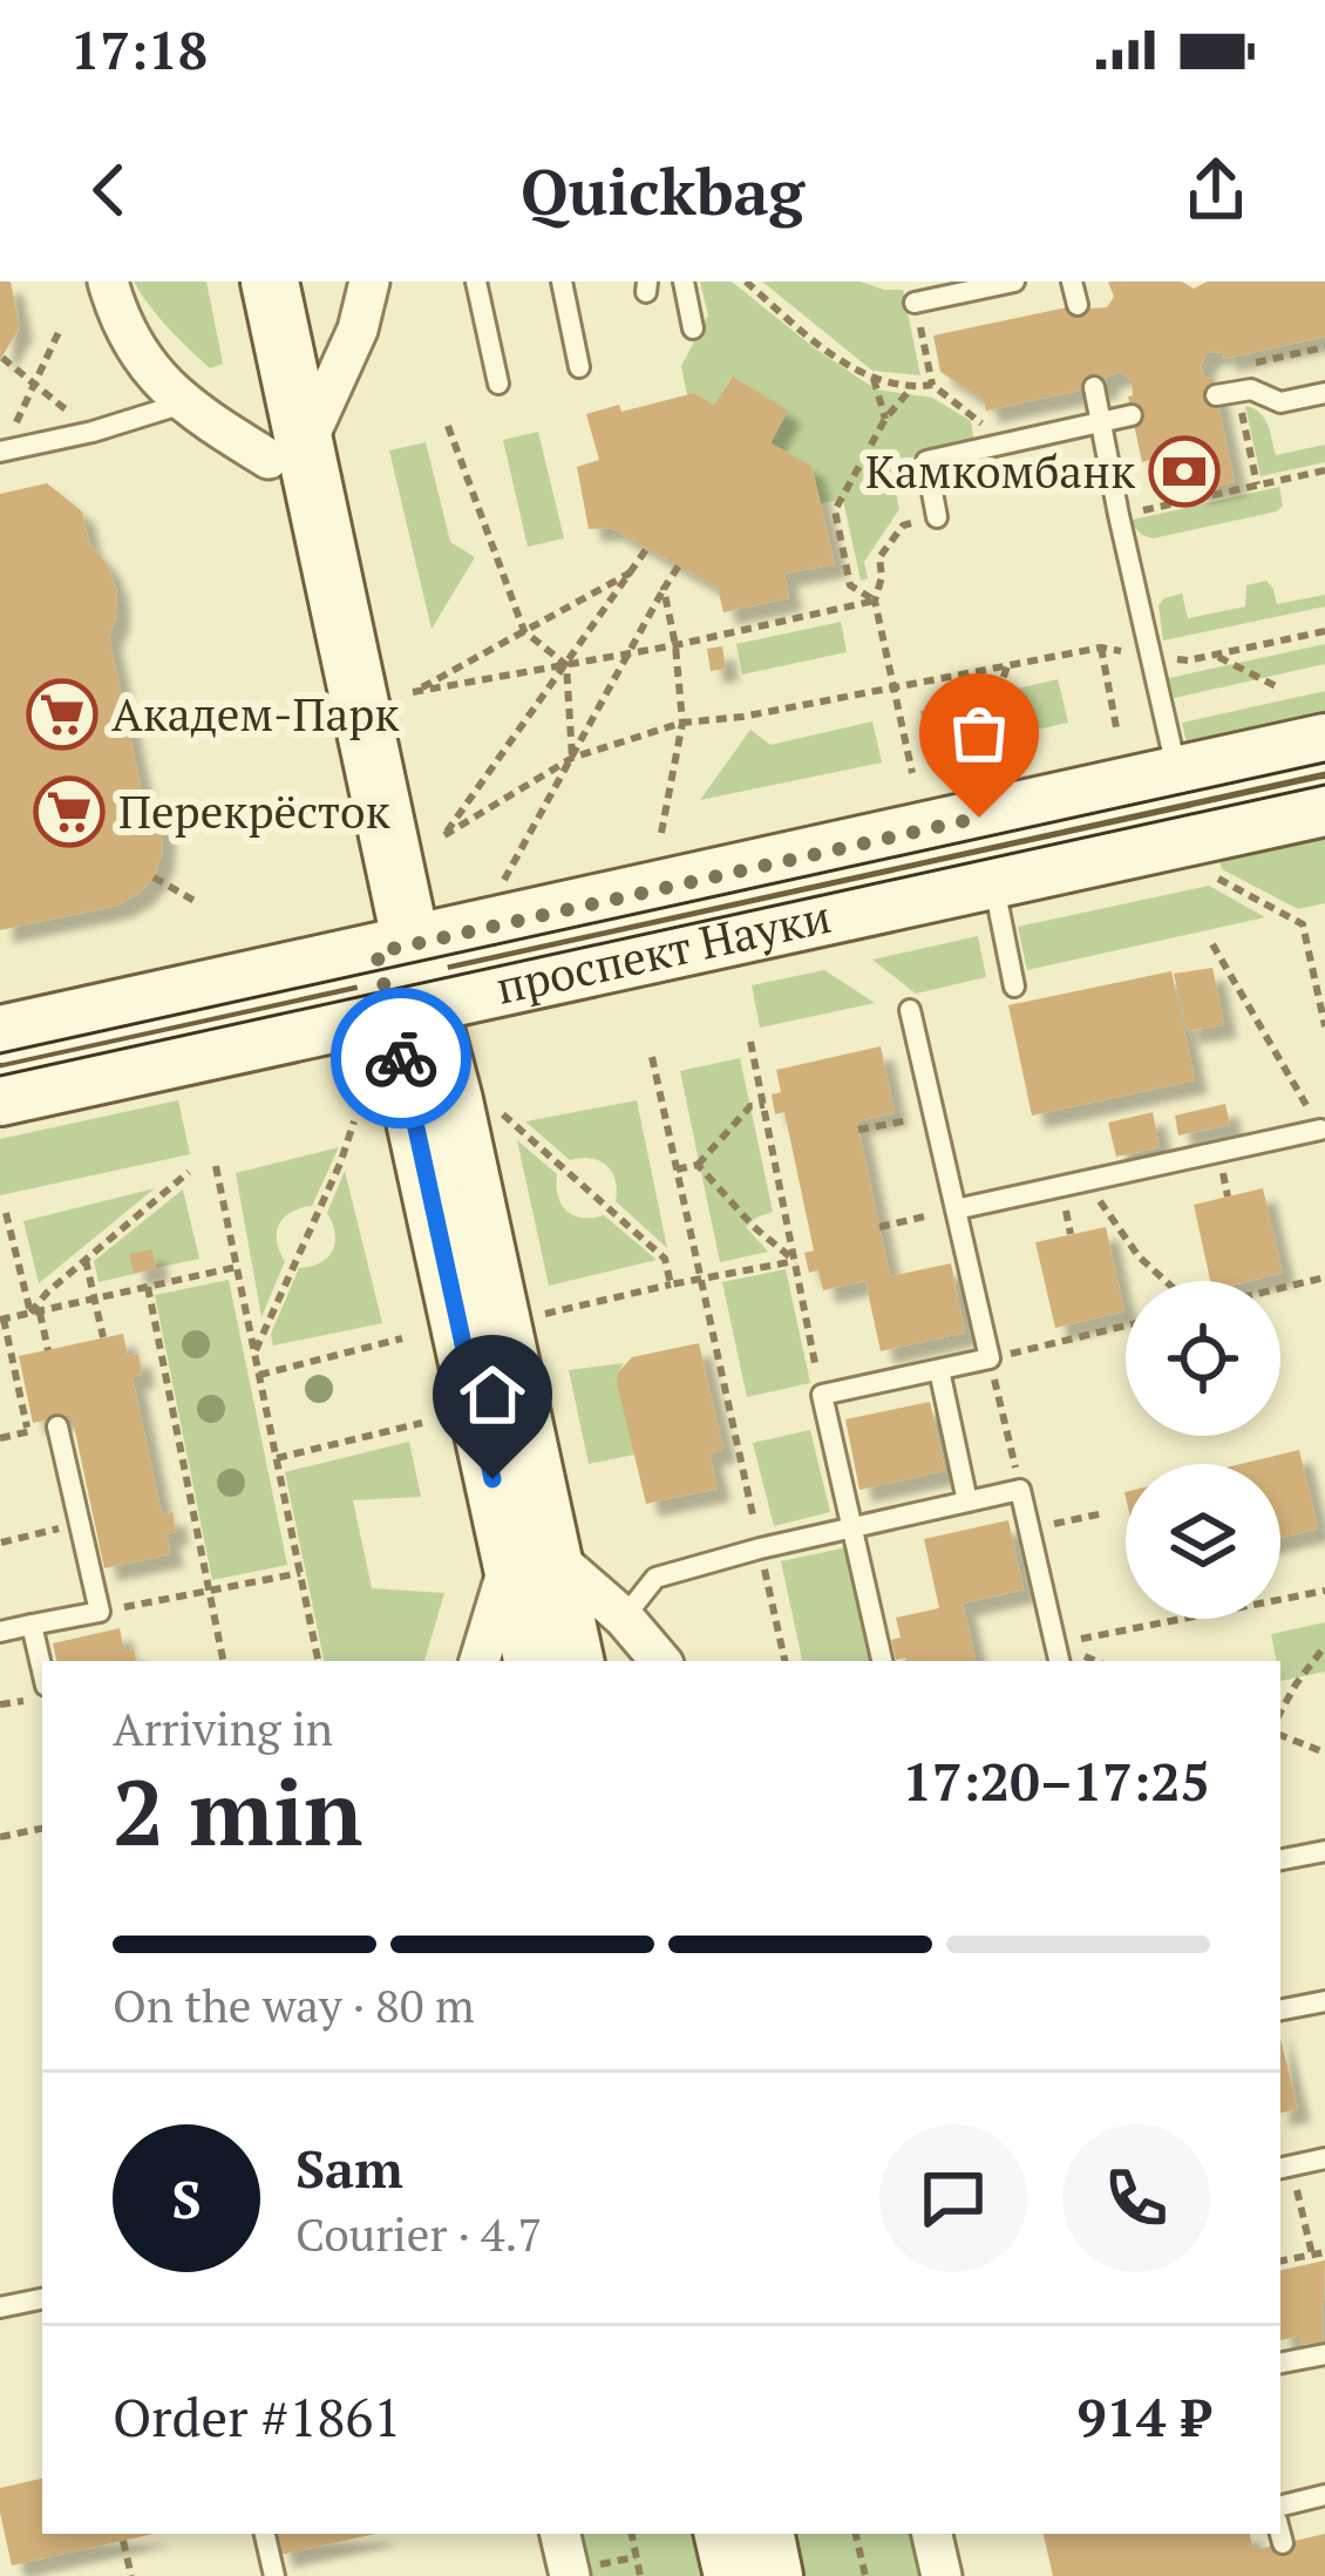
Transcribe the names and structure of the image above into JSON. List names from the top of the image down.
{
  "streets": {
    "main road": ["проспект Науки"]
  },
  "places": {
    "bank": ["Камкомбанк"],
    "supermarket": ["Академ-Парк", "Перекрёсток"]
  },
  "page": {
    "status": "17:18",
    "header": "Quickbag",
    "heading": ["2 min", "Arriving in", "17:20–17:25"],
    "panel": [
      "Sam",
      "Courier · 4.7",
      "Order #1861",
      "914 ₽"
    ],
    "bar": "On the way · 80 m",
    "round": "S"
  }
}
